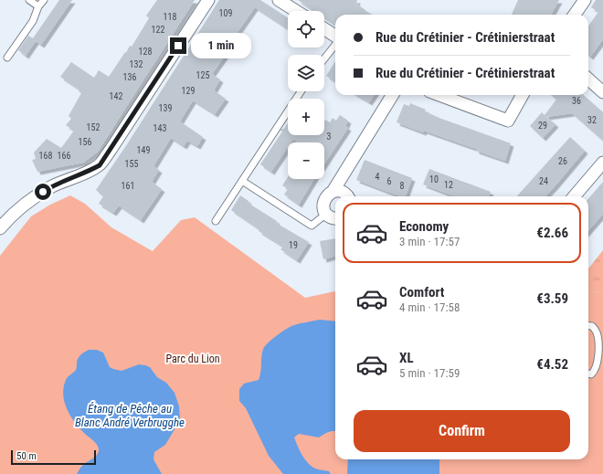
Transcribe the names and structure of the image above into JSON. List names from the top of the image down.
{
  "water": ["Étang de Pêche au Blanc André Verbrugghe"],
  "parks": ["Parc du Lion"],
  "house_numbers": [
    "109",
    "118",
    "122",
    "128",
    "132",
    "125",
    "136",
    "129",
    "142",
    "36",
    "139",
    "32",
    "29",
    "152",
    "143",
    "3",
    "156",
    "149",
    "168",
    "166",
    "26",
    "155",
    "4",
    "10",
    "6",
    "24",
    "12",
    "161",
    "8",
    "19"
  ],
  "scale_bar": "50 m",
  "page": {
    "map_buttons": ["+", "−"],
    "banner": ["Rue du Crétinier - Crétinierstraat", "Rue du Crétinier - Crétinierstraat"],
    "bubble": "1 min",
    "list": [
      {
        "name": "Economy",
        "note": "3 min · 17:57",
        "value": "€2.66"
      },
      {
        "name": "Comfort",
        "note": "4 min · 17:58",
        "value": "€3.59"
      },
      {
        "name": "XL",
        "note": "5 min · 17:59",
        "value": "€4.52"
      }
    ],
    "buttons": "Confirm",
    "scale": "50 m"
  }
}
